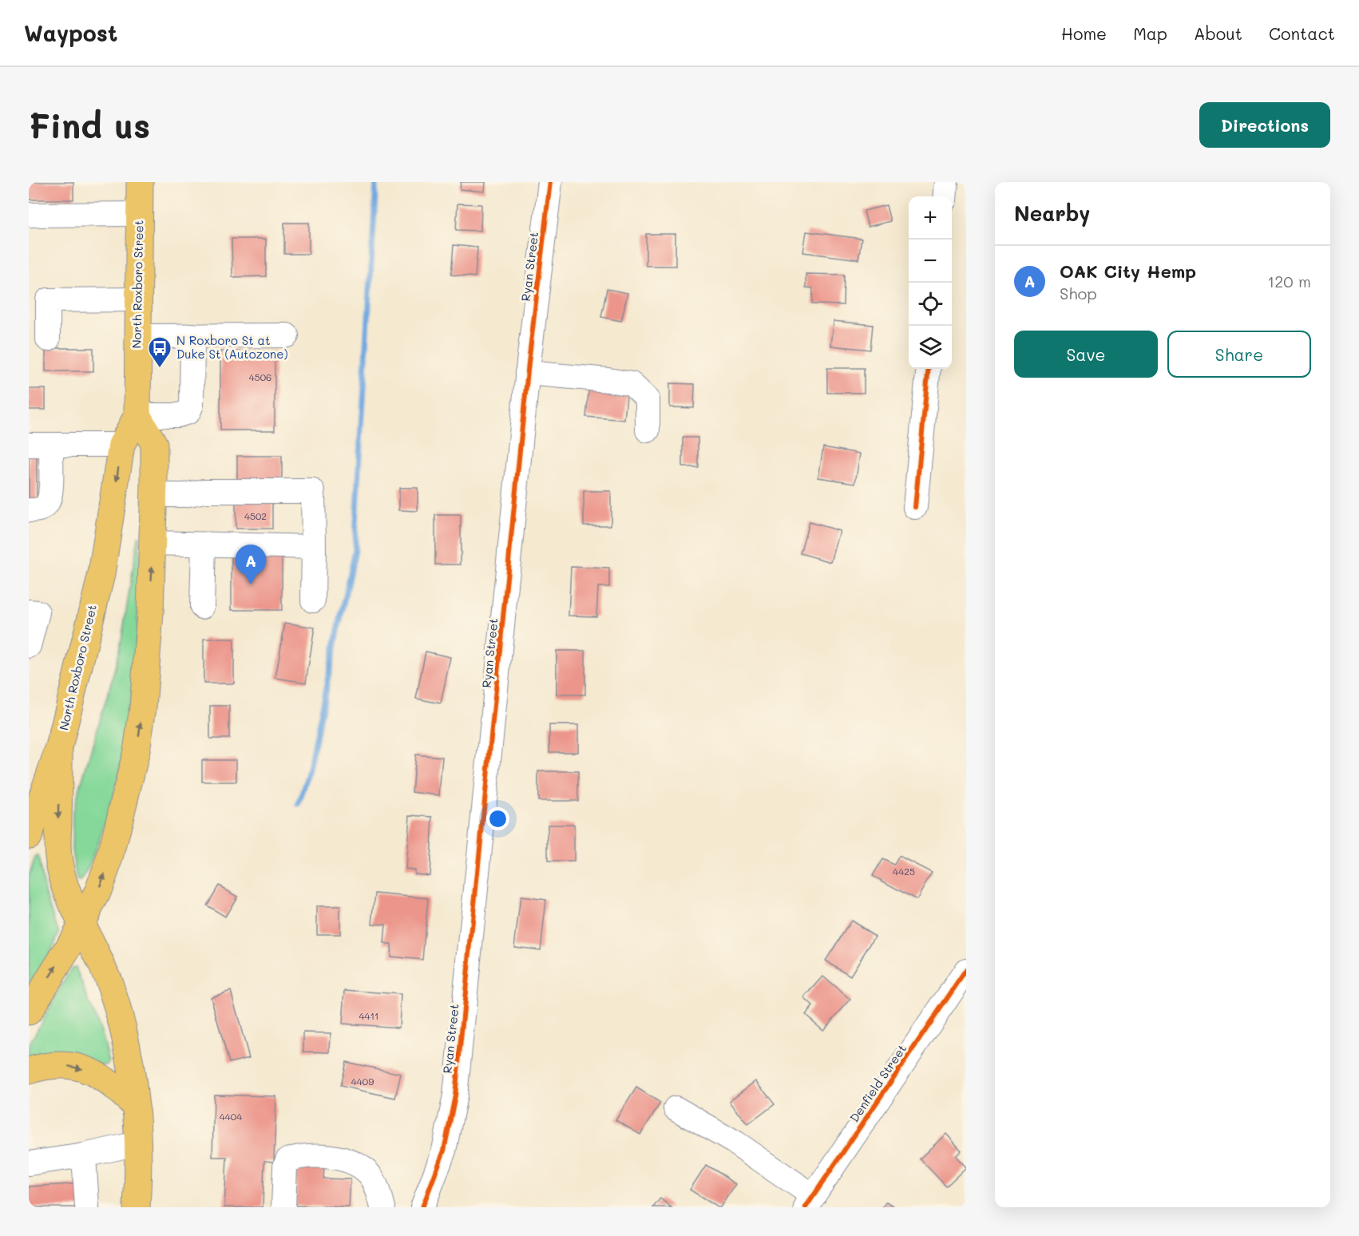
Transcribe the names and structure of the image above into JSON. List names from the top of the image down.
{
  "streets": {
    "main road": ["North Roxboro Street"],
    "street": ["Ryan Street", "Denfield Street"]
  },
  "places": {
    "bus stop": ["N Roxboro St at Duke St (Autozone)"]
  },
  "house_numbers": [
    "4506",
    "4502",
    "4425",
    "4411",
    "4409",
    "4404"
  ],
  "page": {
    "header": "Waypost",
    "nav": [
      "Home",
      "Map",
      "About",
      "Contact"
    ],
    "buttons": [
      "Directions",
      ["Save", "Share"]
    ],
    "title": "Find us",
    "heading": "Nearby",
    "map_buttons": ["+", "−"],
    "list": [
      {
        "mark": "A",
        "name": "OAK City Hemp",
        "note": "Shop",
        "value": "120 m"
      }
    ],
    "pins": "A"
  }
}
